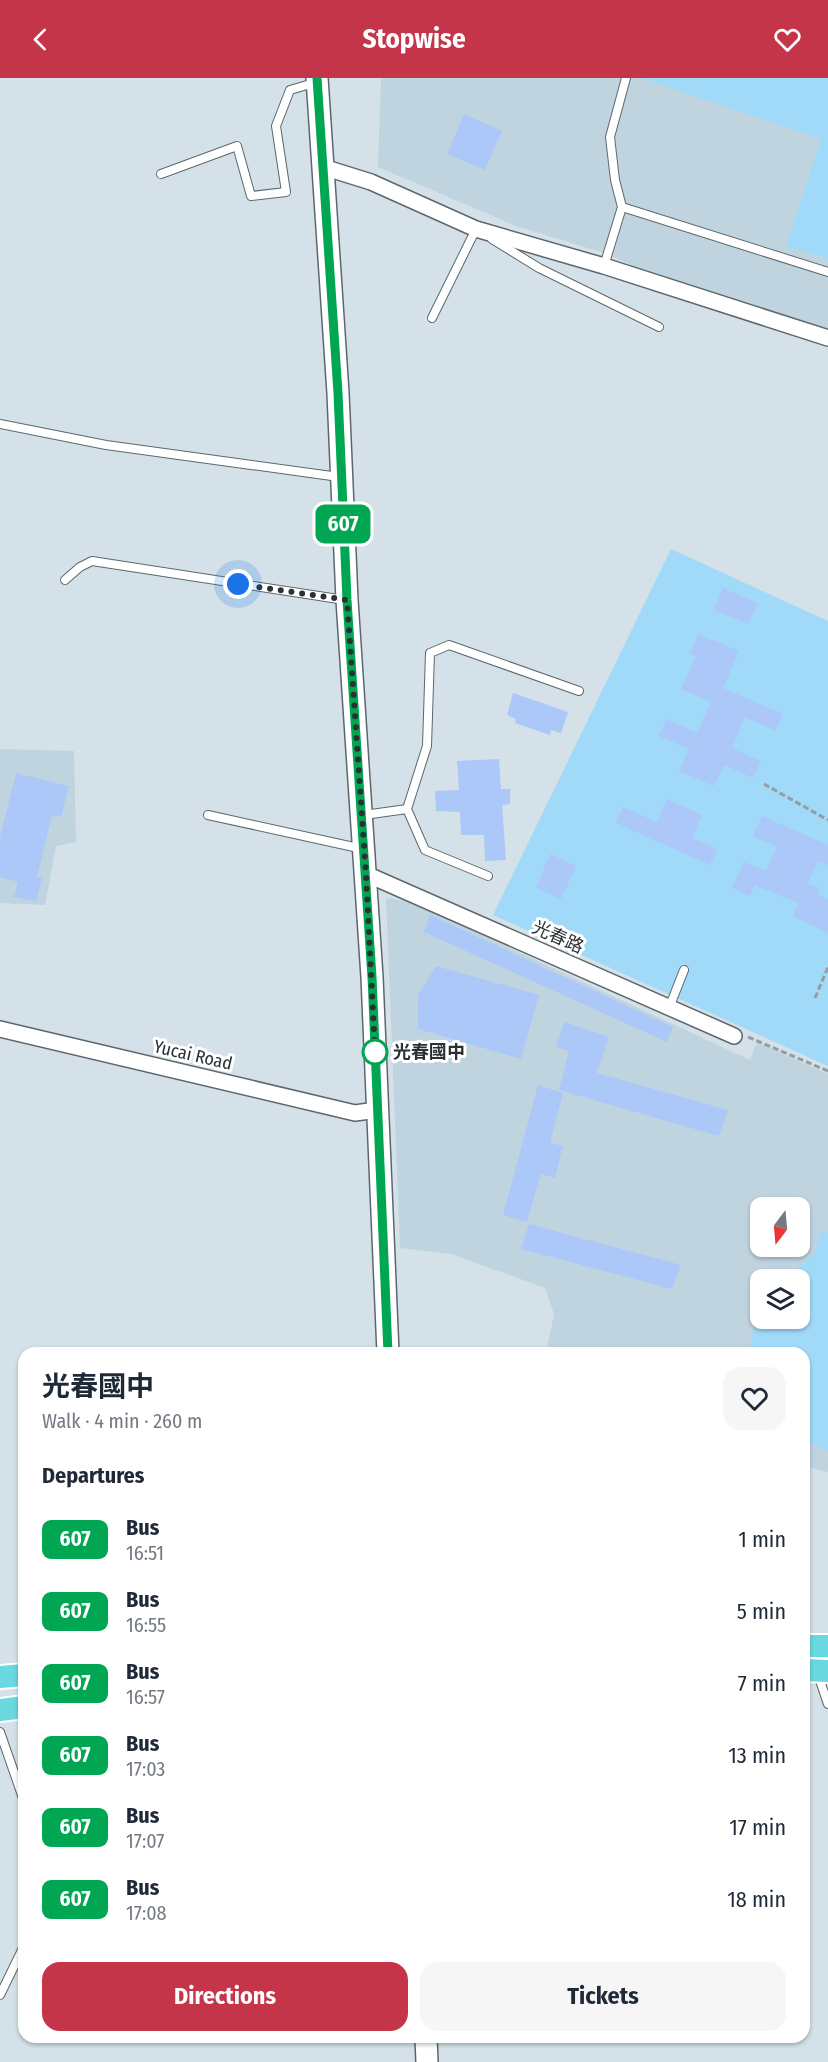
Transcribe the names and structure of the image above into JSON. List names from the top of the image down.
{
  "streets": {
    "street": ["光春路", "Yucai Road"]
  },
  "places": ["光春國中"],
  "lines": ["bus line 607"],
  "north": "bottom",
  "page": {
    "header": "Stopwise",
    "on_map": "607",
    "heading": [
      ["光春國中", "Walk · 4 min · 260 m"],
      "Departures"
    ],
    "list": [
      {
        "mark": "607",
        "name": "Bus",
        "note": "16:51",
        "value": "1 min"
      },
      {
        "mark": "607",
        "name": "Bus",
        "note": "16:55",
        "value": "5 min"
      },
      {
        "mark": "607",
        "name": "Bus",
        "note": "16:57",
        "value": "7 min"
      },
      {
        "mark": "607",
        "name": "Bus",
        "note": "17:03",
        "value": "13 min"
      },
      {
        "mark": "607",
        "name": "Bus",
        "note": "17:07",
        "value": "17 min"
      },
      {
        "mark": "607",
        "name": "Bus",
        "note": "17:08",
        "value": "18 min"
      }
    ],
    "buttons": ["Directions", "Tickets"]
  }
}
